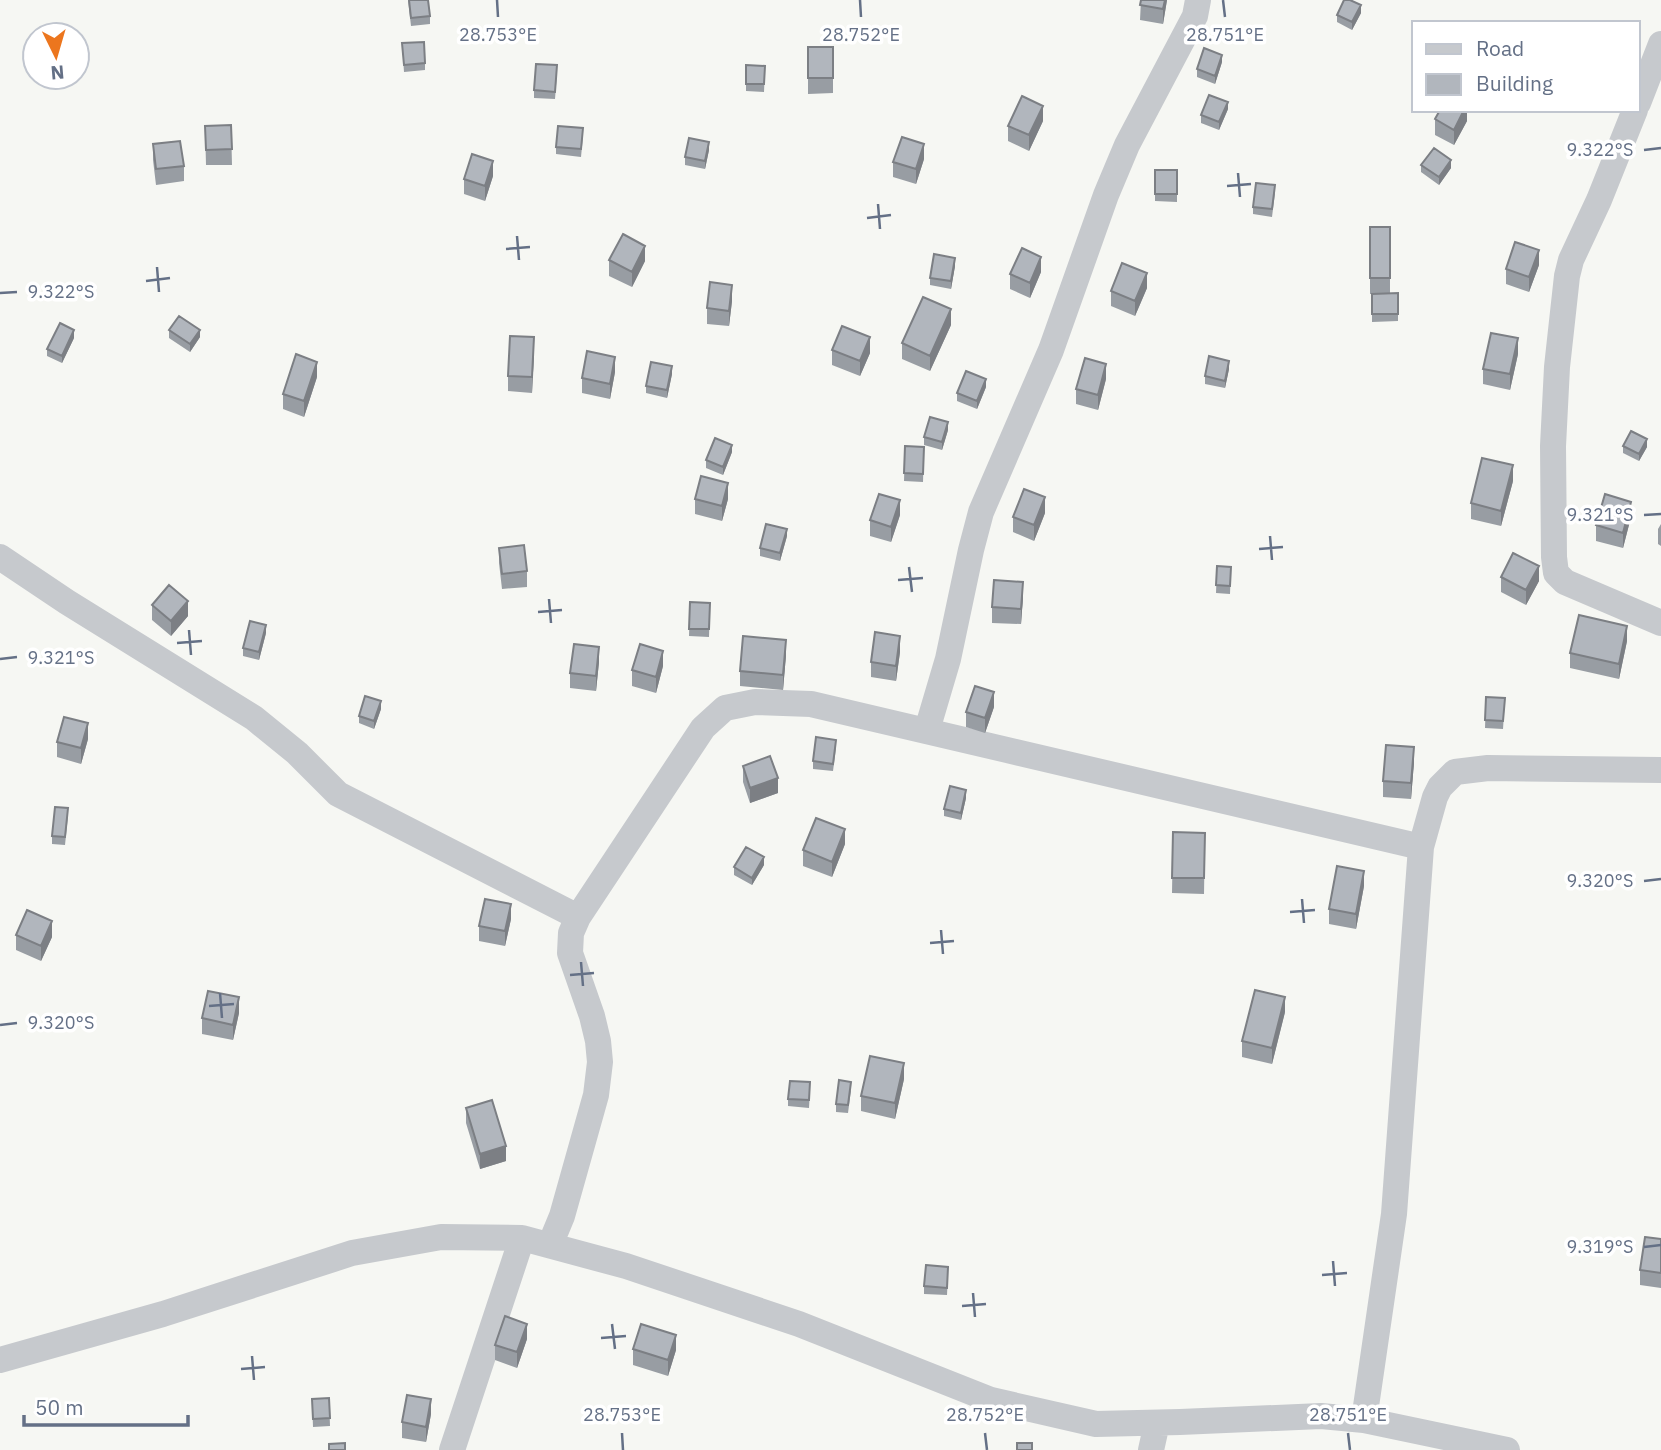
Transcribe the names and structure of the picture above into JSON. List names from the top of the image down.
{
  "legend": ["Road", "Building"],
  "scale_bar": "50 m",
  "north": "bottom",
  "coordinates": [
    "28.753°E",
    "28.752°E",
    "28.751°E",
    "9.322°S",
    "9.321°S",
    "9.320°S",
    "9.319°S"
  ]
}
